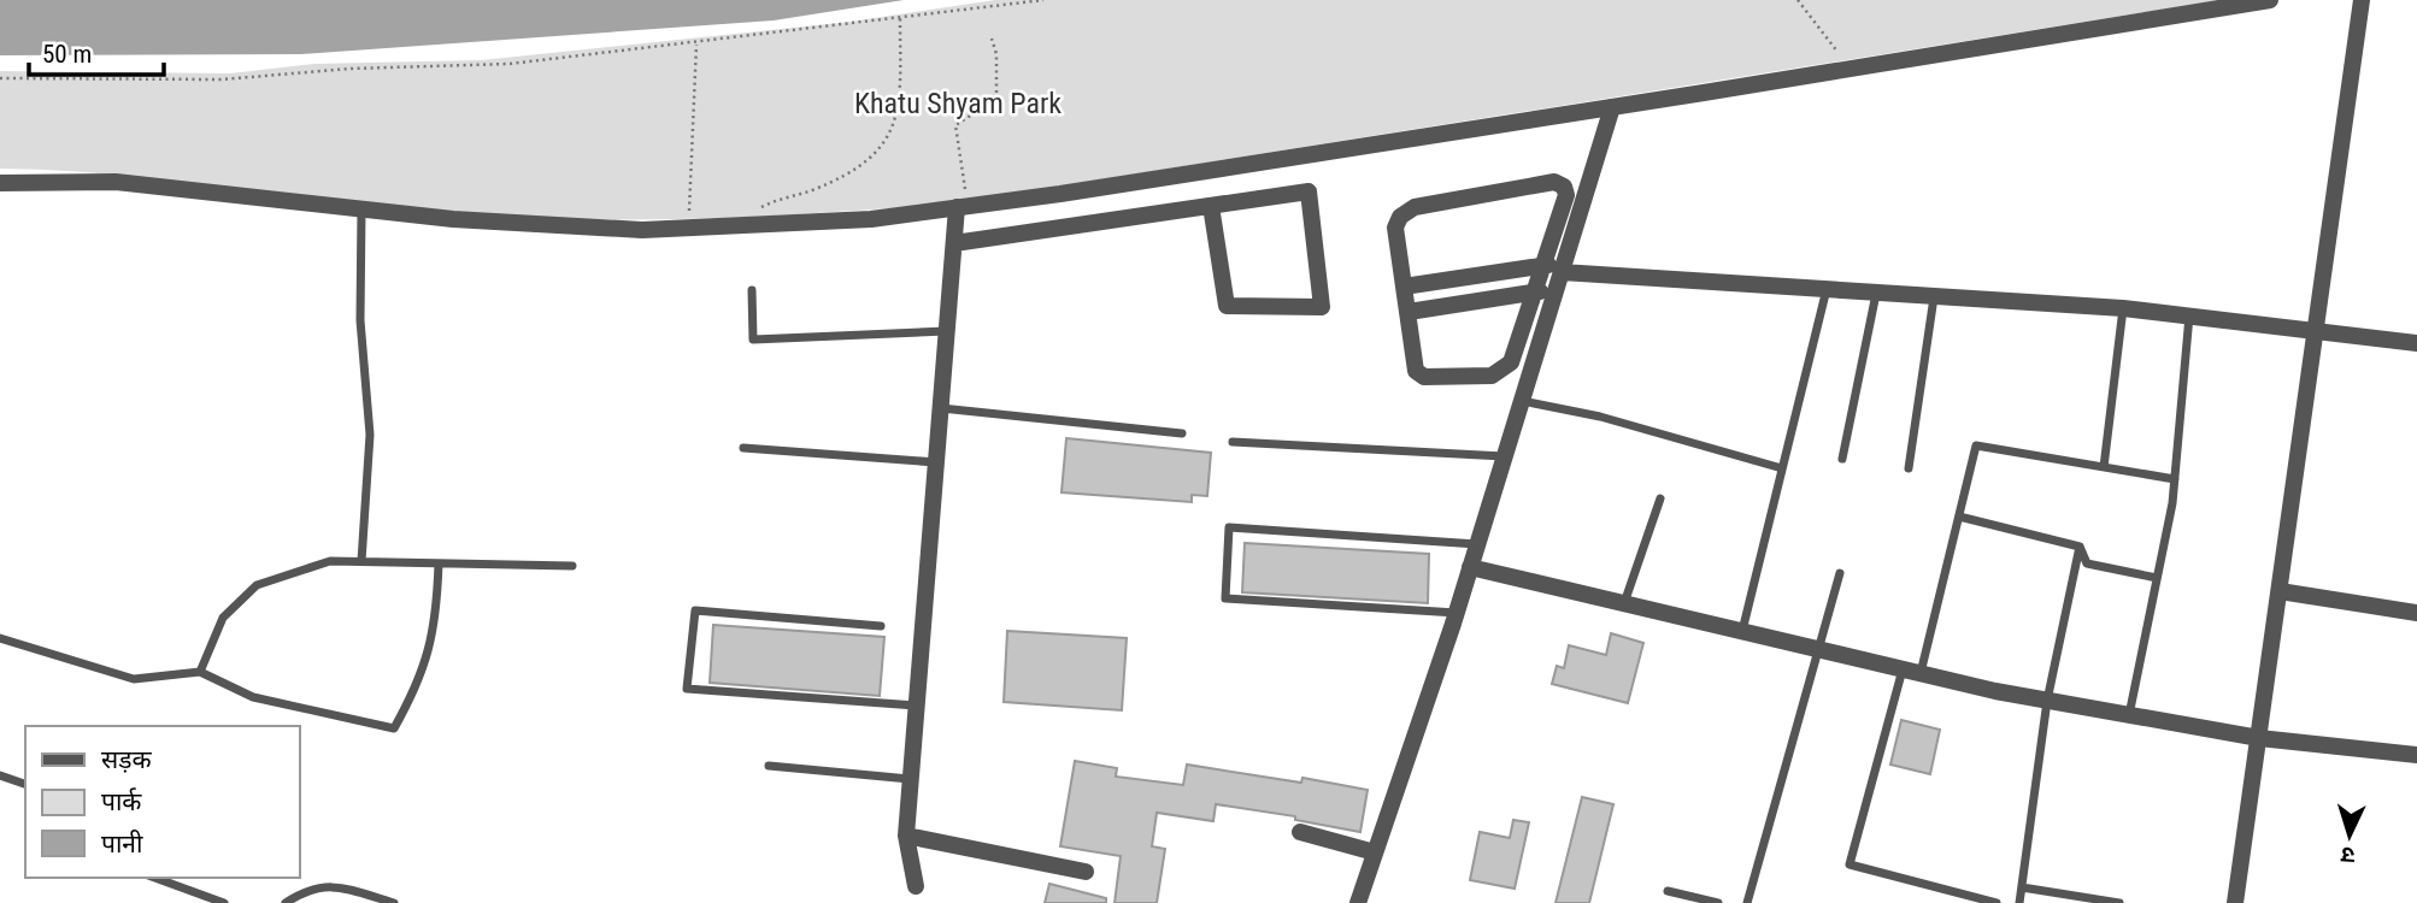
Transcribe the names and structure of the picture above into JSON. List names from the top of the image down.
{
  "parks": ["Khatu Shyam Park"],
  "legend": ["सड़क", "पार्क", "पानी"],
  "scale_bar": "50 m",
  "north": "bottom"
}
